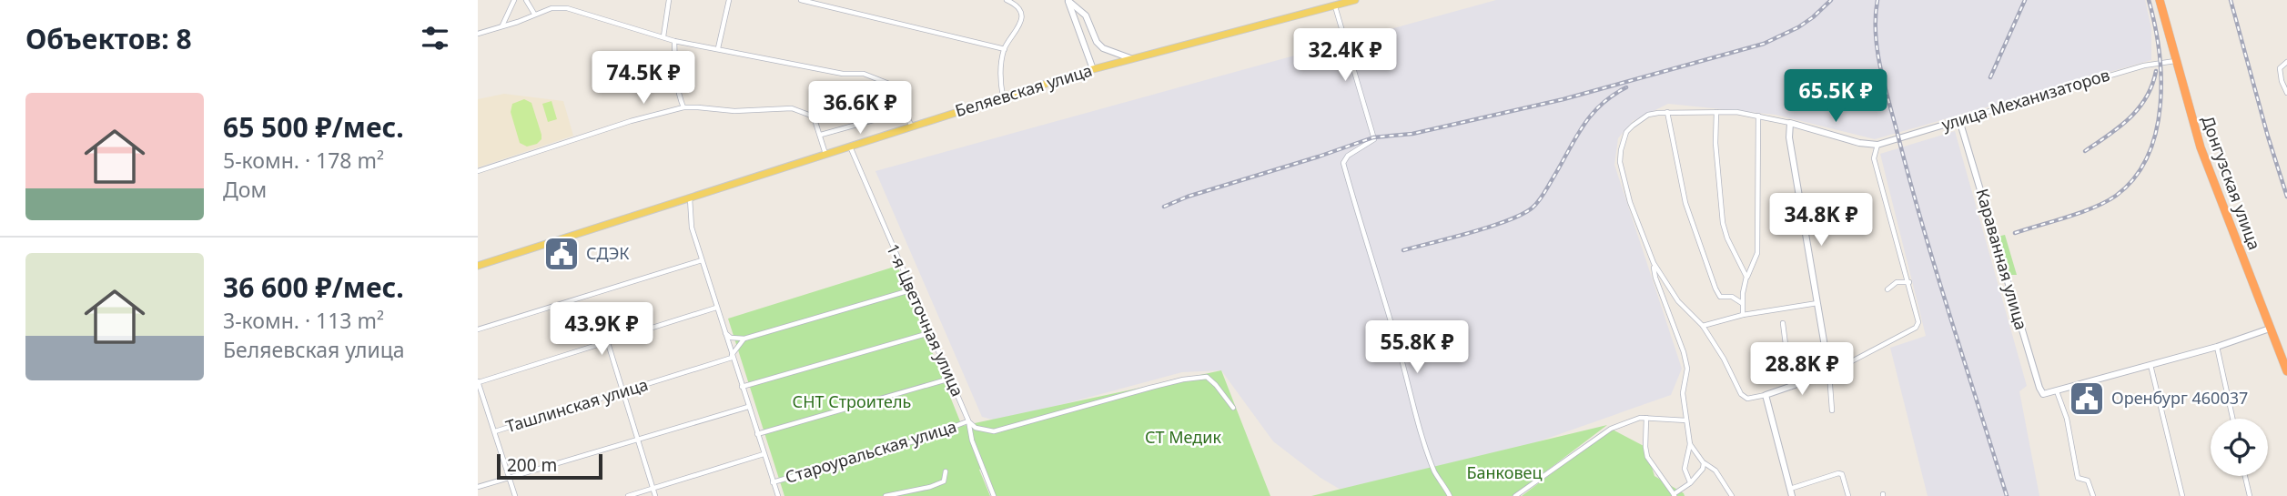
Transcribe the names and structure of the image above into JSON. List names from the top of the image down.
{
  "streets": {
    "highway": ["Донгузская улица"],
    "main road": ["Беляевская улица"],
    "street": [
      "улица Механизаторов",
      "Караванная улица",
      "1-я Цветочная улица",
      "Ташлинская улица",
      "Староуральская улица"
    ]
  },
  "crossings": [
    ["Беляевская улица", "1-я Цветочная улица"],
    ["улица Механизаторов", "Донгузская улица"],
    ["улица Механизаторов", "Караванная улица"],
    ["1-я Цветочная улица", "Староуральская улица"]
  ],
  "parks": ["СНТ Строитель", "СТ Медик", "Банковец"],
  "places": {
    "public building": ["СДЭК", "Оренбург 460037"]
  },
  "scale_bar": "200 m",
  "page": {
    "heading": "Объектов: 8",
    "price": [
      "32.4K ₽",
      "74.5K ₽",
      "65.5K ₽",
      "36.6K ₽",
      "34.8K ₽",
      "43.9K ₽",
      "55.8K ₽",
      "28.8K ₽"
    ],
    "list": [
      {
        "name": "65 500 ₽/мес.",
        "note": "5-комн. · 178 m² · Дом"
      },
      {
        "name": "36 600 ₽/мес.",
        "note": "3-комн. · 113 m² · Беляевская улица"
      }
    ],
    "scale": "200 m"
  }
}
